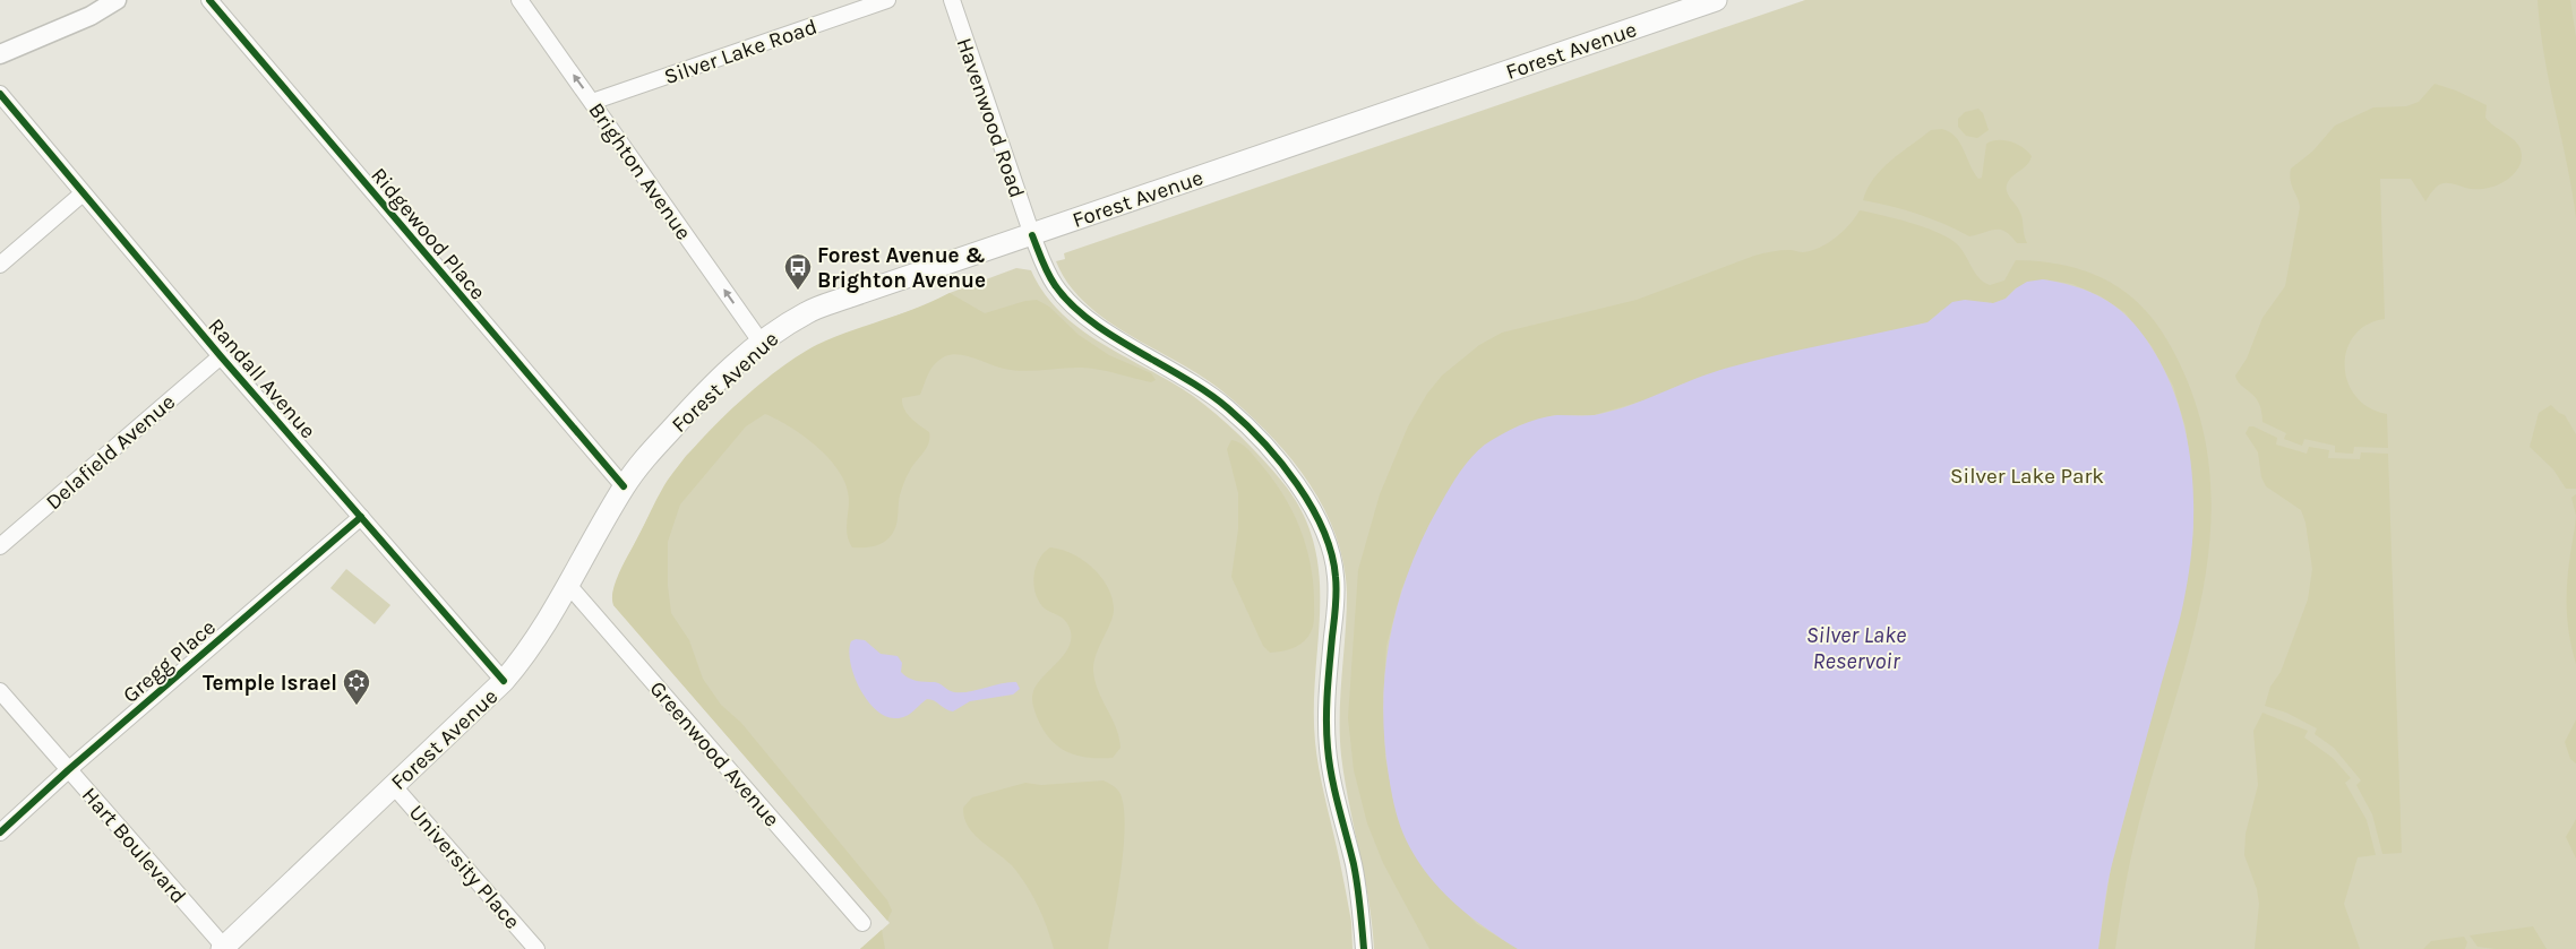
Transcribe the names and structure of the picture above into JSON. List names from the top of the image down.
{
  "streets": {
    "main road": ["Forest Avenue"],
    "street": [
      "Silver Lake Road",
      "Havenwood Road",
      "Brighton Avenue",
      "Ridgewood Place",
      "Randall Avenue",
      "Delafield Avenue",
      "Gregg Place",
      "Greenwood Avenue",
      "Hart Boulevard",
      "University Place"
    ]
  },
  "crossings": [
    ["Forest Avenue", "Havenwood Road"],
    ["Forest Avenue", "Brighton Avenue"],
    ["Forest Avenue", "Ridgewood Place"],
    ["Forest Avenue", "Randall Avenue"],
    ["Forest Avenue", "Greenwood Avenue"],
    ["Forest Avenue", "Hart Boulevard"],
    ["Forest Avenue", "University Place"],
    ["Silver Lake Road", "Brighton Avenue"],
    ["Randall Avenue", "Delafield Avenue"],
    ["Randall Avenue", "Gregg Place"],
    ["Gregg Place", "Hart Boulevard"]
  ],
  "one_way": ["Brighton Avenue"],
  "water": ["Silver Lake Reservoir"],
  "parks": ["Silver Lake Park"],
  "places": {
    "bus stop": ["Forest Avenue & Brighton Avenue"],
    "synagogue": ["Temple Israel"]
  }
}
